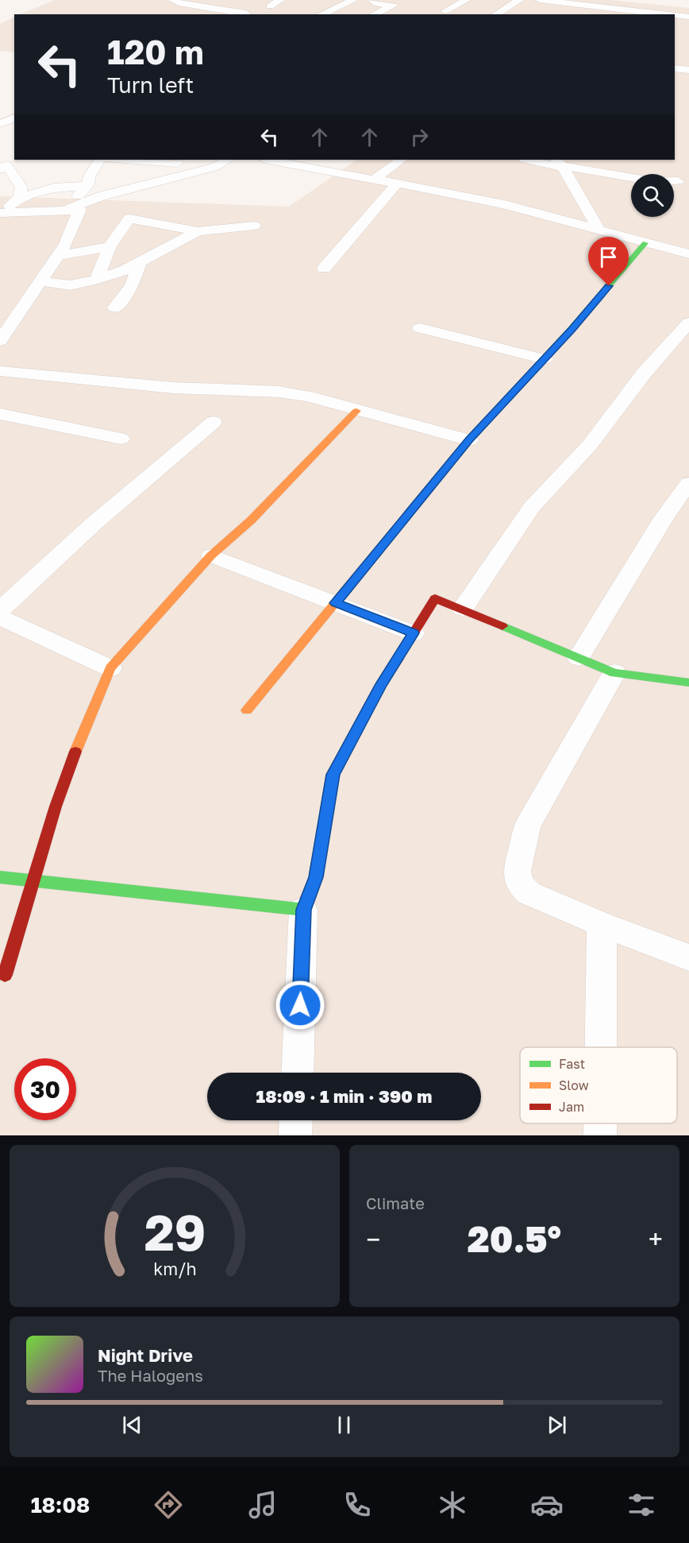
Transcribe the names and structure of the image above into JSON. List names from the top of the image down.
{
  "legend": ["Fast", "Slow", "Jam"],
  "page": {
    "turn": ["120 m", "Turn left"],
    "limit": "30",
    "trip": "18:09 · 1 min · 390 m",
    "tile": "Climate",
    "heat": ["−", "20.5°", "+"],
    "song": ["Night Drive", "The Halogens"],
    "tabs": "18:08",
    "gauge": ["29", "km/h"]
  }
}
